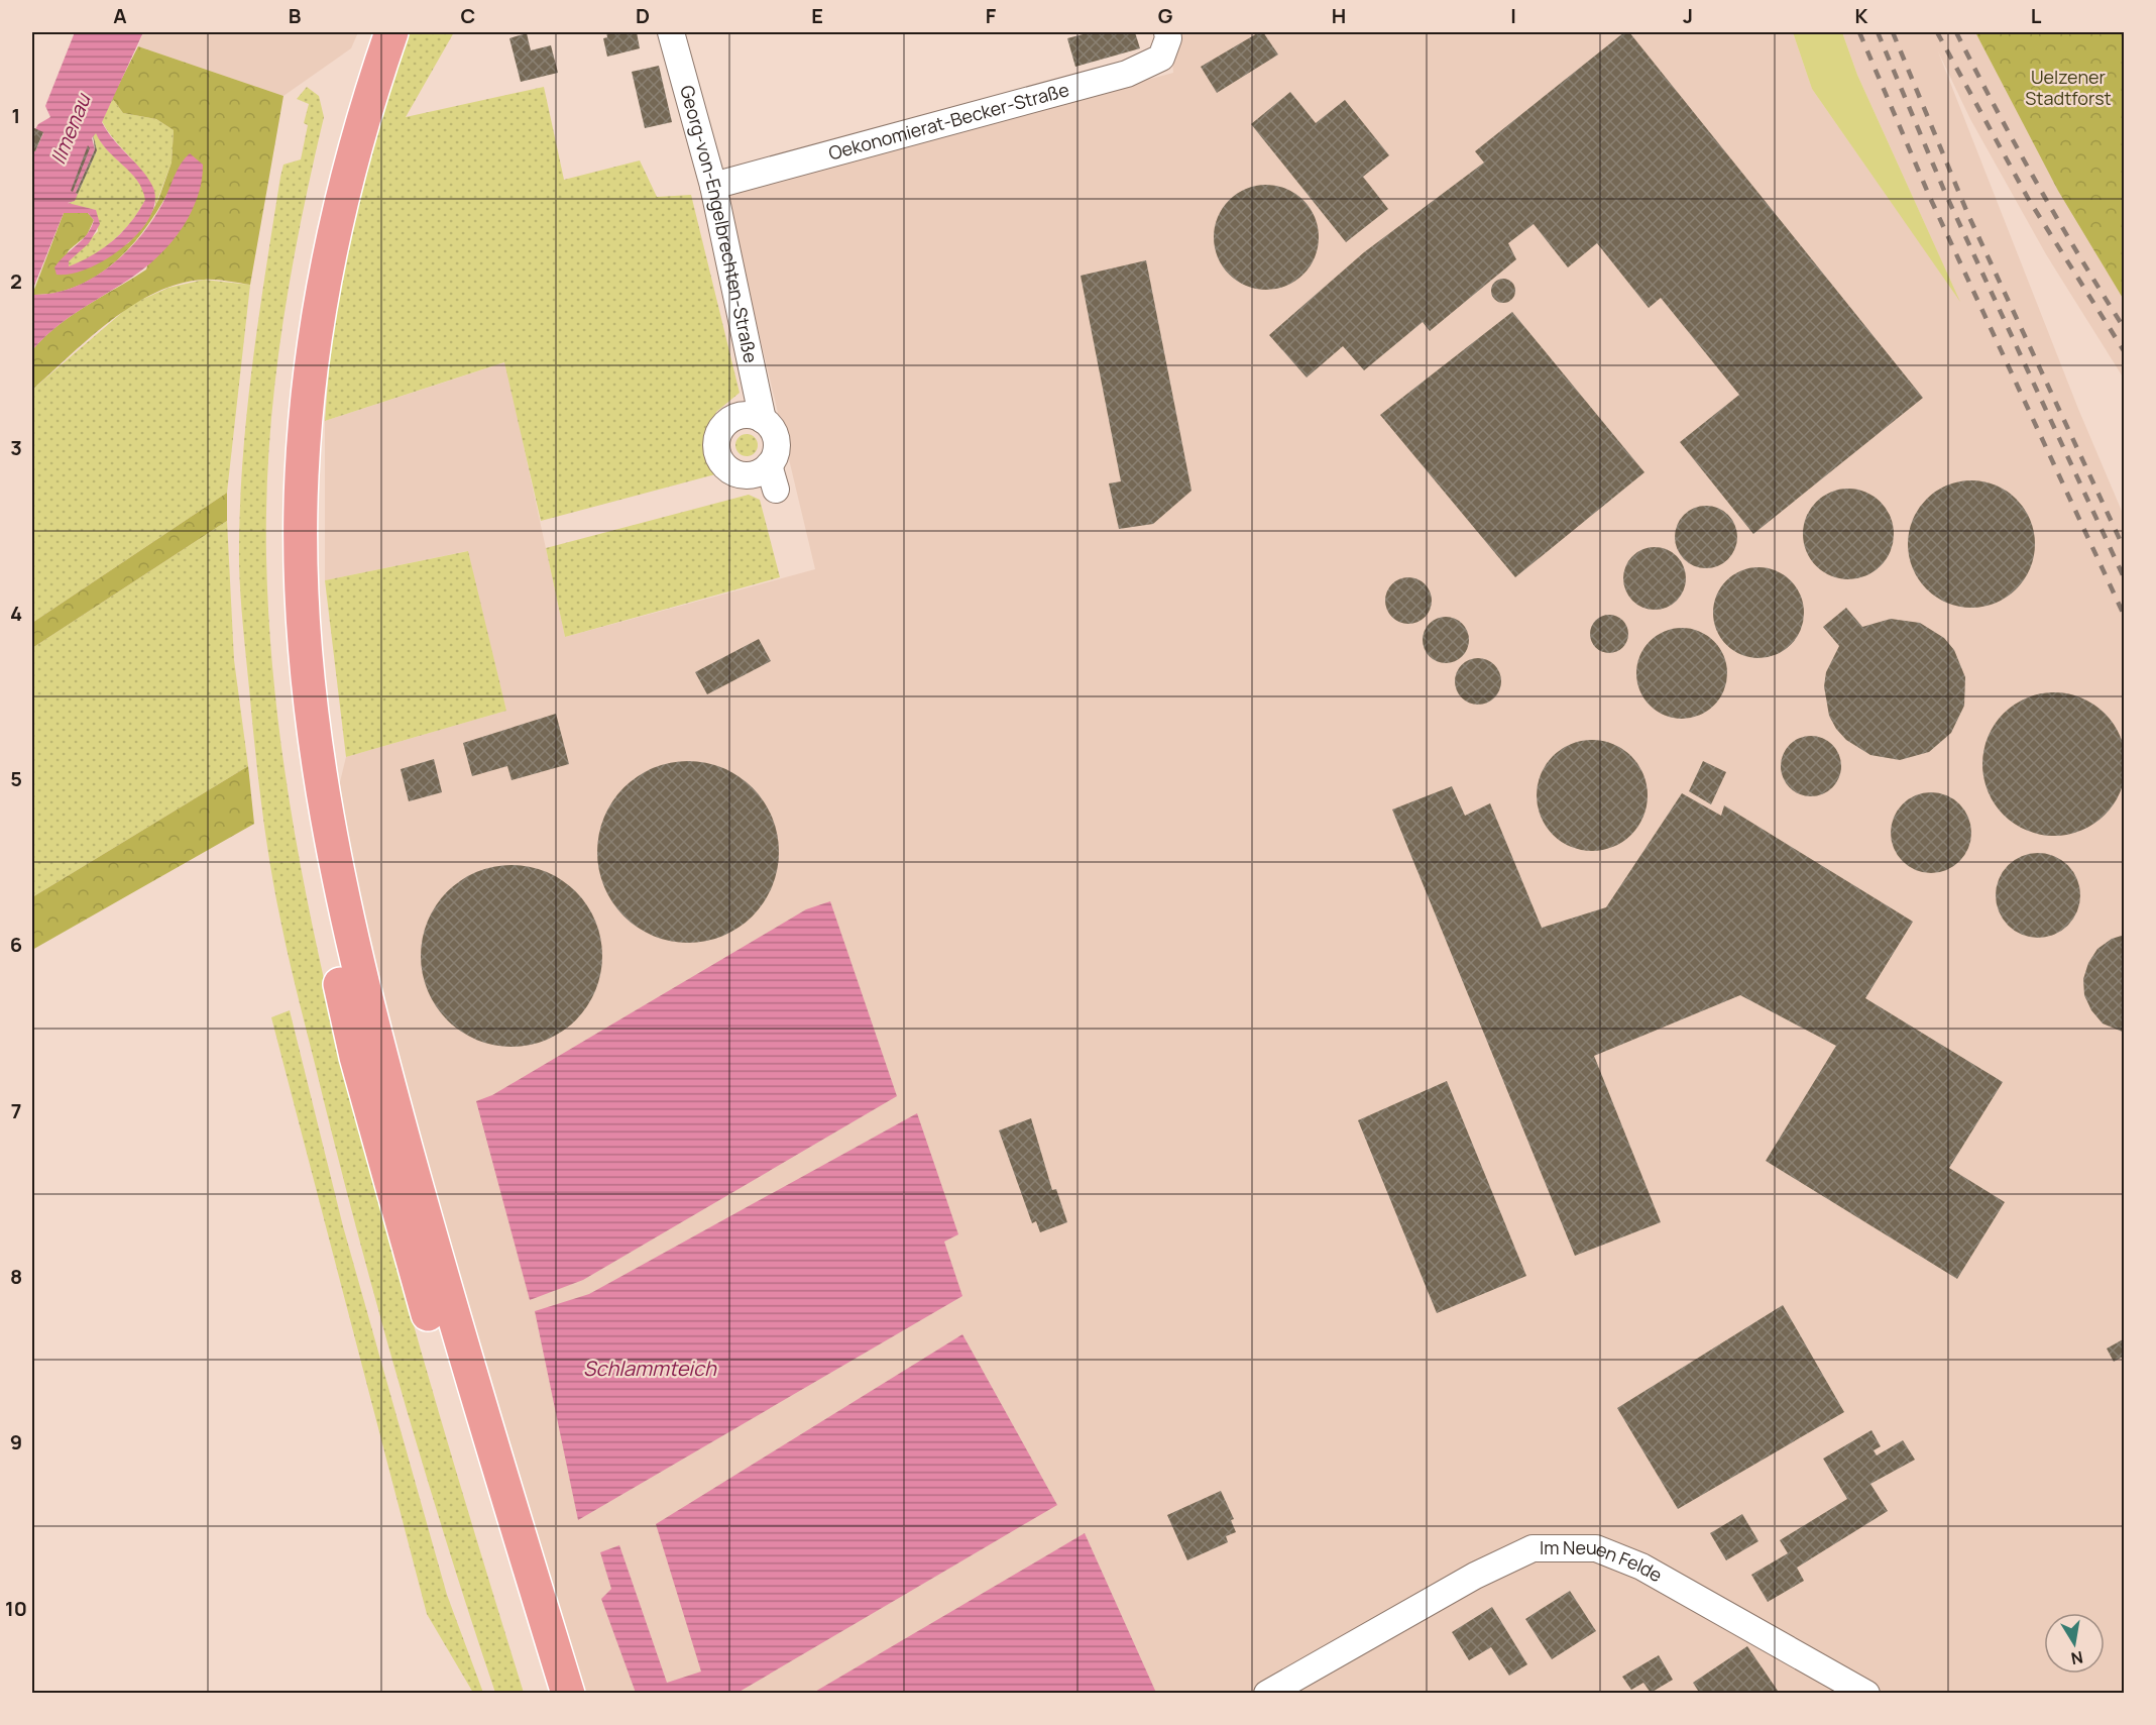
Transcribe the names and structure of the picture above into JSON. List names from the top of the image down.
{
  "streets": {
    "street": ["Oekonomierat-Becker-Straße", "Georg-von-Engelbrechten-Straße", "Im Neuen Felde"]
  },
  "crossings": [
    ["Oekonomierat-Becker-Straße", "Georg-von-Engelbrechten-Straße"]
  ],
  "water": ["Ilmenau", "Schlammteich"],
  "parks": ["Uelzener Stadtforst"],
  "north": "bottom",
  "grid": {
    "columns": [
      "A",
      "B",
      "C",
      "D",
      "E",
      "F",
      "G",
      "H",
      "I",
      "J",
      "K",
      "L"
    ],
    "rows": [
      "1",
      "2",
      "3",
      "4",
      "5",
      "6",
      "7",
      "8",
      "9",
      "10"
    ]
  }
}
